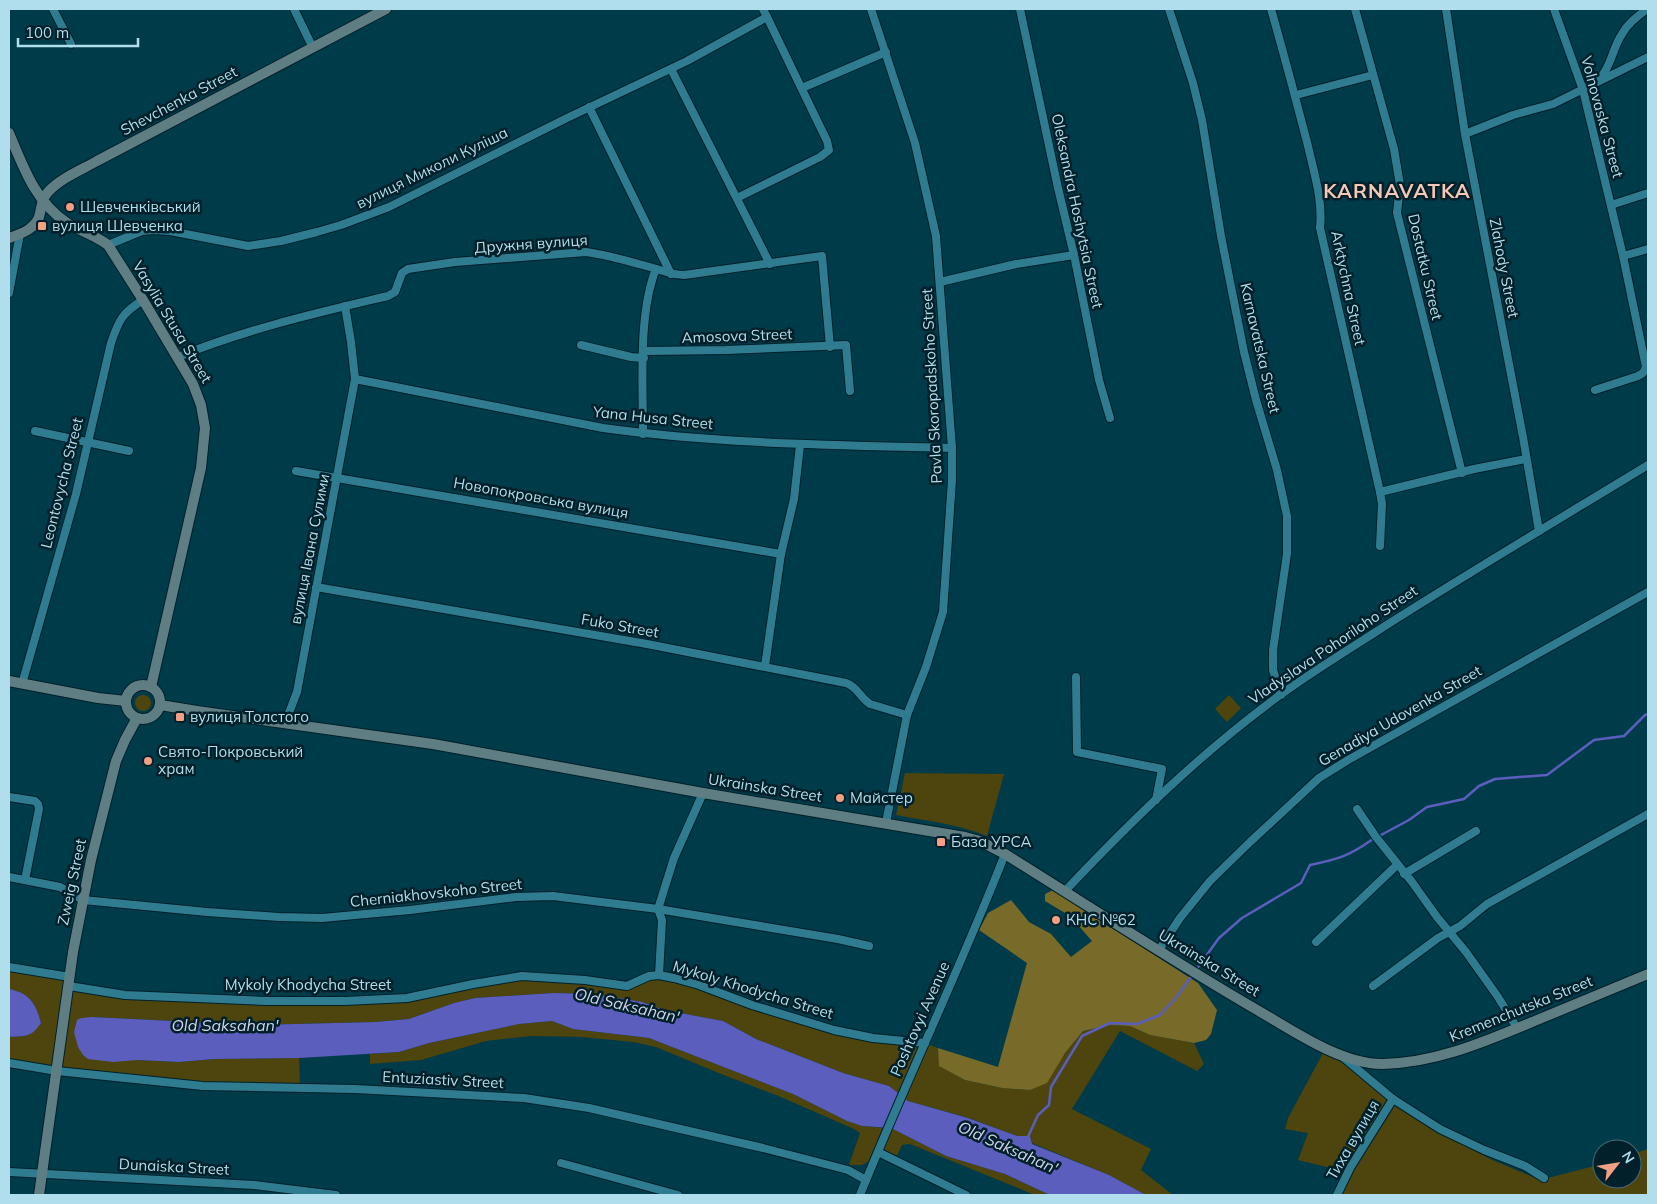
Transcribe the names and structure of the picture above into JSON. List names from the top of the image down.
{
  "streets": {
    "street": [
      "Shevchenka Street",
      "Volnovaska Street",
      "вулиця Миколи Куліша",
      "Oleksandra Hoshytsia Street",
      "Дружня вулиця",
      "Dostatku Street",
      "Zlahody Street",
      "Arktychna Street",
      "Vasylia Stusa Street",
      "Amosova Street",
      "Karnavatska Street",
      "Pavla Skoropadskoho Street",
      "Yana Husa Street",
      "Leontovycha Street",
      "Новопокровська вулиця",
      "вулиця Івана Сулими",
      "Fuko Street",
      "Vladyslava Pohoriloho Street",
      "Genadiya Udovenka Street",
      "Ukrainska Street",
      "Zweig Street",
      "Cherniakhovskoho Street",
      "Mykoly Khodycha Street",
      "Kremenchutska Street",
      "Poshtovyi Avenue",
      "Entuziastiv Street",
      "Тиха вулиця",
      "Dunaiska Street"
    ]
  },
  "crossings": [
    ["Shevchenka Street", "Vasylia Stusa Street"],
    ["вулиця Миколи Куліша", "Vasylia Stusa Street"],
    ["Дружня вулиця", "Vasylia Stusa Street"],
    ["Дружня вулиця", "Amosova Street"],
    ["Zlahody Street", "Vladyslava Pohoriloho Street"],
    ["Vasylia Stusa Street", "Leontovycha Street"],
    ["Vasylia Stusa Street", "Ukrainska Street"],
    ["Vasylia Stusa Street", "Zweig Street"],
    ["Karnavatska Street", "Vladyslava Pohoriloho Street"],
    ["Pavla Skoropadskoho Street", "Yana Husa Street"],
    ["Pavla Skoropadskoho Street", "Fuko Street"],
    ["Pavla Skoropadskoho Street", "Ukrainska Street"],
    ["Yana Husa Street", "вулиця Івана Сулими"],
    ["Новопокровська вулиця", "вулиця Івана Сулими"],
    ["вулиця Івана Сулими", "Fuko Street"],
    ["вулиця Івана Сулими", "Ukrainska Street"],
    ["Vladyslava Pohoriloho Street", "Ukrainska Street"],
    ["Genadiya Udovenka Street", "Ukrainska Street"],
    ["Ukrainska Street", "Zweig Street"],
    ["Ukrainska Street", "Kremenchutska Street"],
    ["Ukrainska Street", "Poshtovyi Avenue"],
    ["Ukrainska Street", "Тиха вулиця"],
    ["Zweig Street", "Cherniakhovskoho Street"],
    ["Zweig Street", "Mykoly Khodycha Street"],
    ["Zweig Street", "Entuziastiv Street"],
    ["Zweig Street", "Dunaiska Street"],
    ["Mykoly Khodycha Street", "Poshtovyi Avenue"],
    ["Poshtovyi Avenue", "Entuziastiv Street"]
  ],
  "districts": ["KARNAVATKA"],
  "water": ["Old Saksahan'"],
  "places": {
    "other": [
      "Шевченківський",
      "Свято-Покровський храм",
      "Майстер",
      "КНС №62"
    ],
    "transit": ["вулиця Шевченка", "вулиця Толстого", "База УРСА"]
  },
  "scale_bar": "100 m",
  "north": "top right"
}
